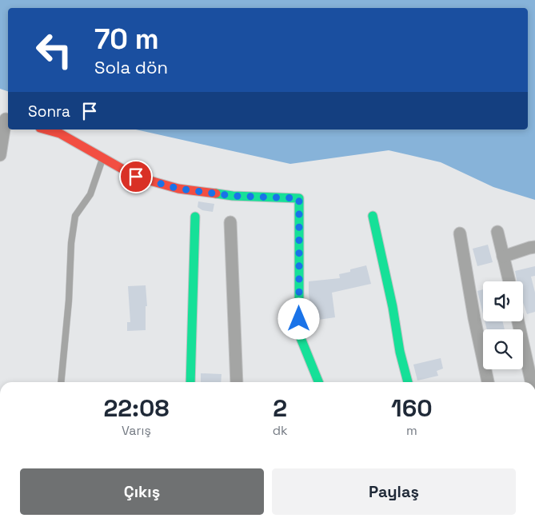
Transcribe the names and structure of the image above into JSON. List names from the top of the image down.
{
  "page": {
    "turn": ["70 m", "Sola dön"],
    "then": "Sonra",
    "eta": [
      "22:08",
      "Varış",
      "2",
      "dk",
      "160",
      "m"
    ],
    "buttons": ["Çıkış", "Paylaş"]
  }
}
